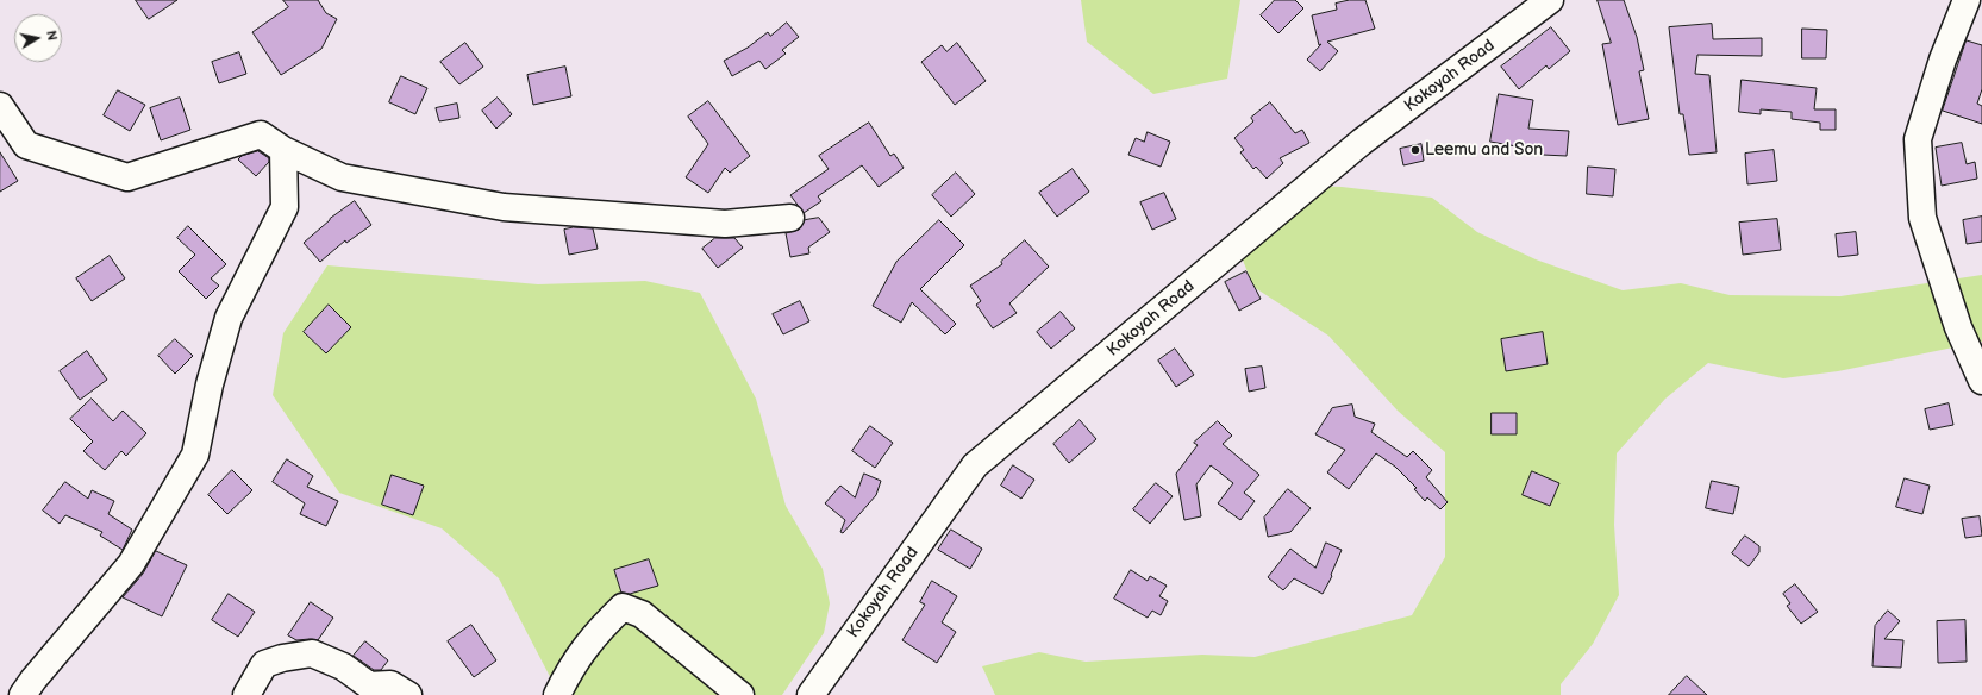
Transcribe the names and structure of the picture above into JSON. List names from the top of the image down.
{
  "streets": {
    "street": ["Kokoyah Road"]
  },
  "places": ["Leemu and Son"],
  "north": "right"
}
